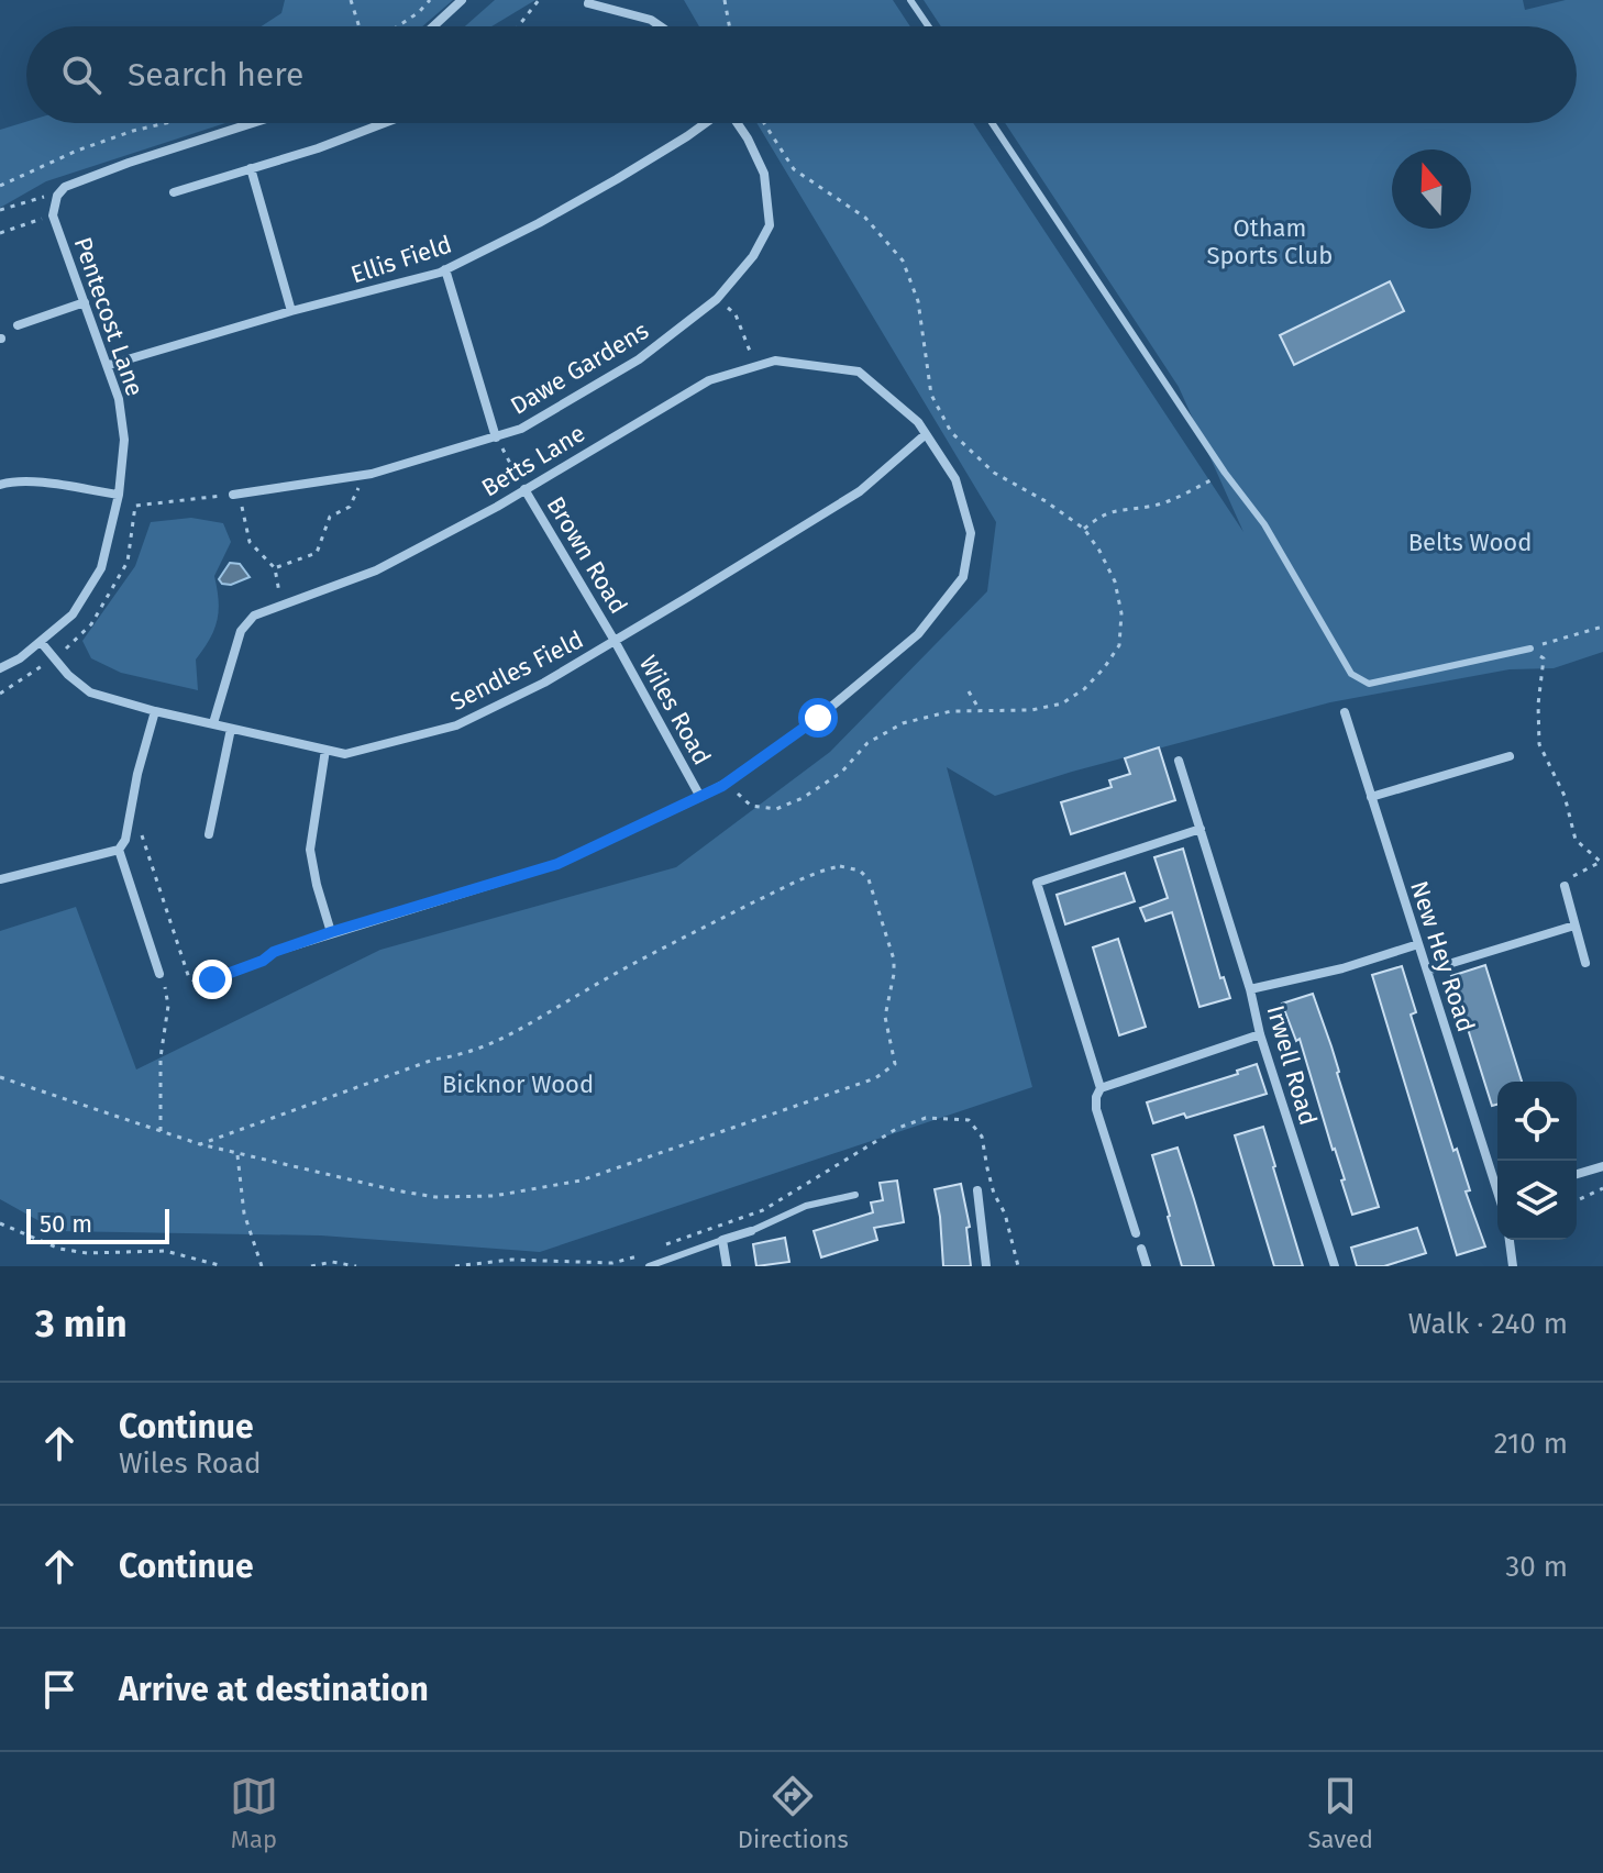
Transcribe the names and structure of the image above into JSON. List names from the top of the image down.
{
  "streets": {
    "street": [
      "Ellis Field",
      "Pentecost Lane",
      "Dawe Gardens",
      "Betts Lane",
      "Brown Road",
      "Sendles Field",
      "Wiles Road",
      "New Hey Road",
      "Irwell Road"
    ]
  },
  "crossings": [
    ["Ellis Field", "Pentecost Lane"],
    ["Ellis Field", "Dawe Gardens"],
    ["Pentecost Lane", "Sendles Field"],
    ["Betts Lane", "Brown Road"],
    ["Betts Lane", "Sendles Field"],
    ["Betts Lane", "Wiles Road"],
    ["Brown Road", "Sendles Field"],
    ["Brown Road", "Wiles Road"],
    ["Sendles Field", "Wiles Road"],
    ["New Hey Road", "Irwell Road"]
  ],
  "parks": ["Otham Sports Club", "Belts Wood", "Bicknor Wood"],
  "scale_bar": "50 m",
  "north": "top",
  "page": {
    "search": "Search here",
    "scale": "50 m",
    "heading": ["3 min", "Walk · 240 m"],
    "list": [
      ["Continue", "Wiles Road", "210 m"],
      ["Continue", "30 m"],
      "Arrive at destination"
    ],
    "nav": ["Map", "Directions", "Saved"]
  }
}
